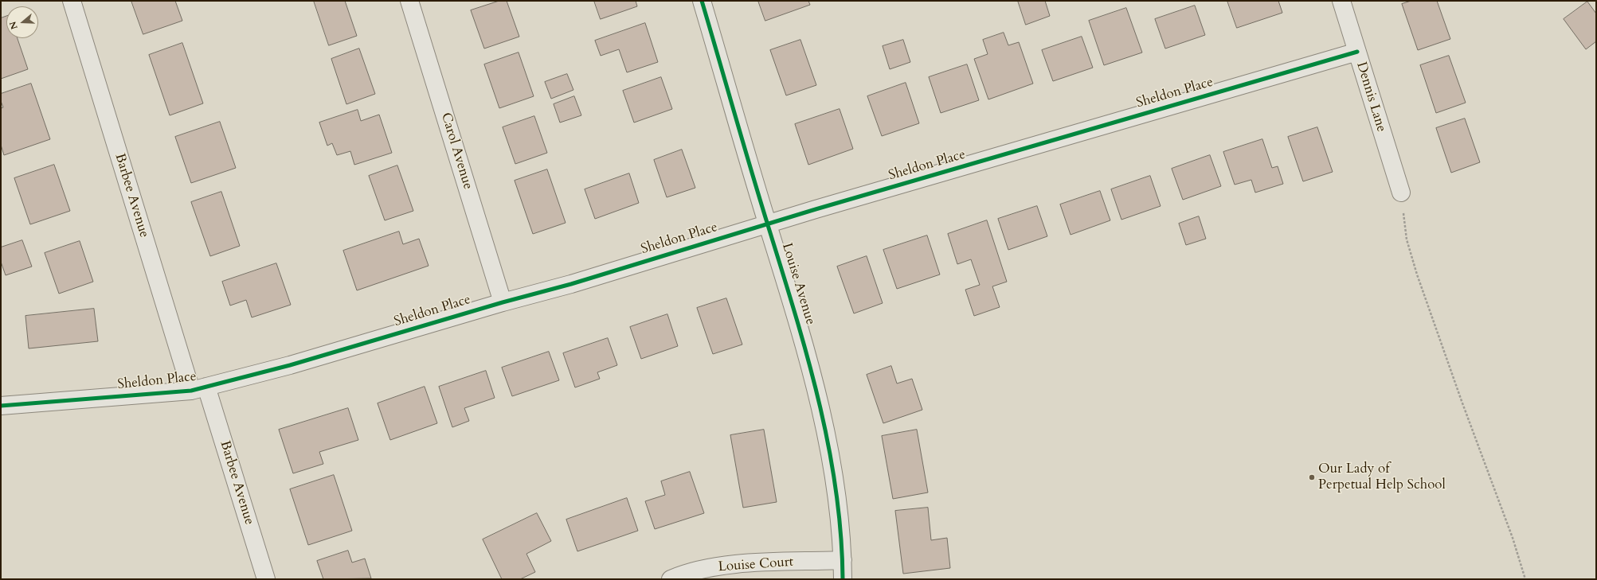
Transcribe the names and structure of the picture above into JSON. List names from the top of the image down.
{
  "streets": {
    "street": [
      "Sheldon Place",
      "Dennis Lane",
      "Carol Avenue",
      "Barbee Avenue",
      "Louise Avenue",
      "Louise Court"
    ]
  },
  "crossings": [
    ["Sheldon Place", "Dennis Lane"],
    ["Sheldon Place", "Carol Avenue"],
    ["Sheldon Place", "Barbee Avenue"],
    ["Sheldon Place", "Louise Avenue"],
    ["Louise Avenue", "Louise Court"]
  ],
  "places": ["Our Lady of Perpetual Help School"],
  "north": "left"
}
